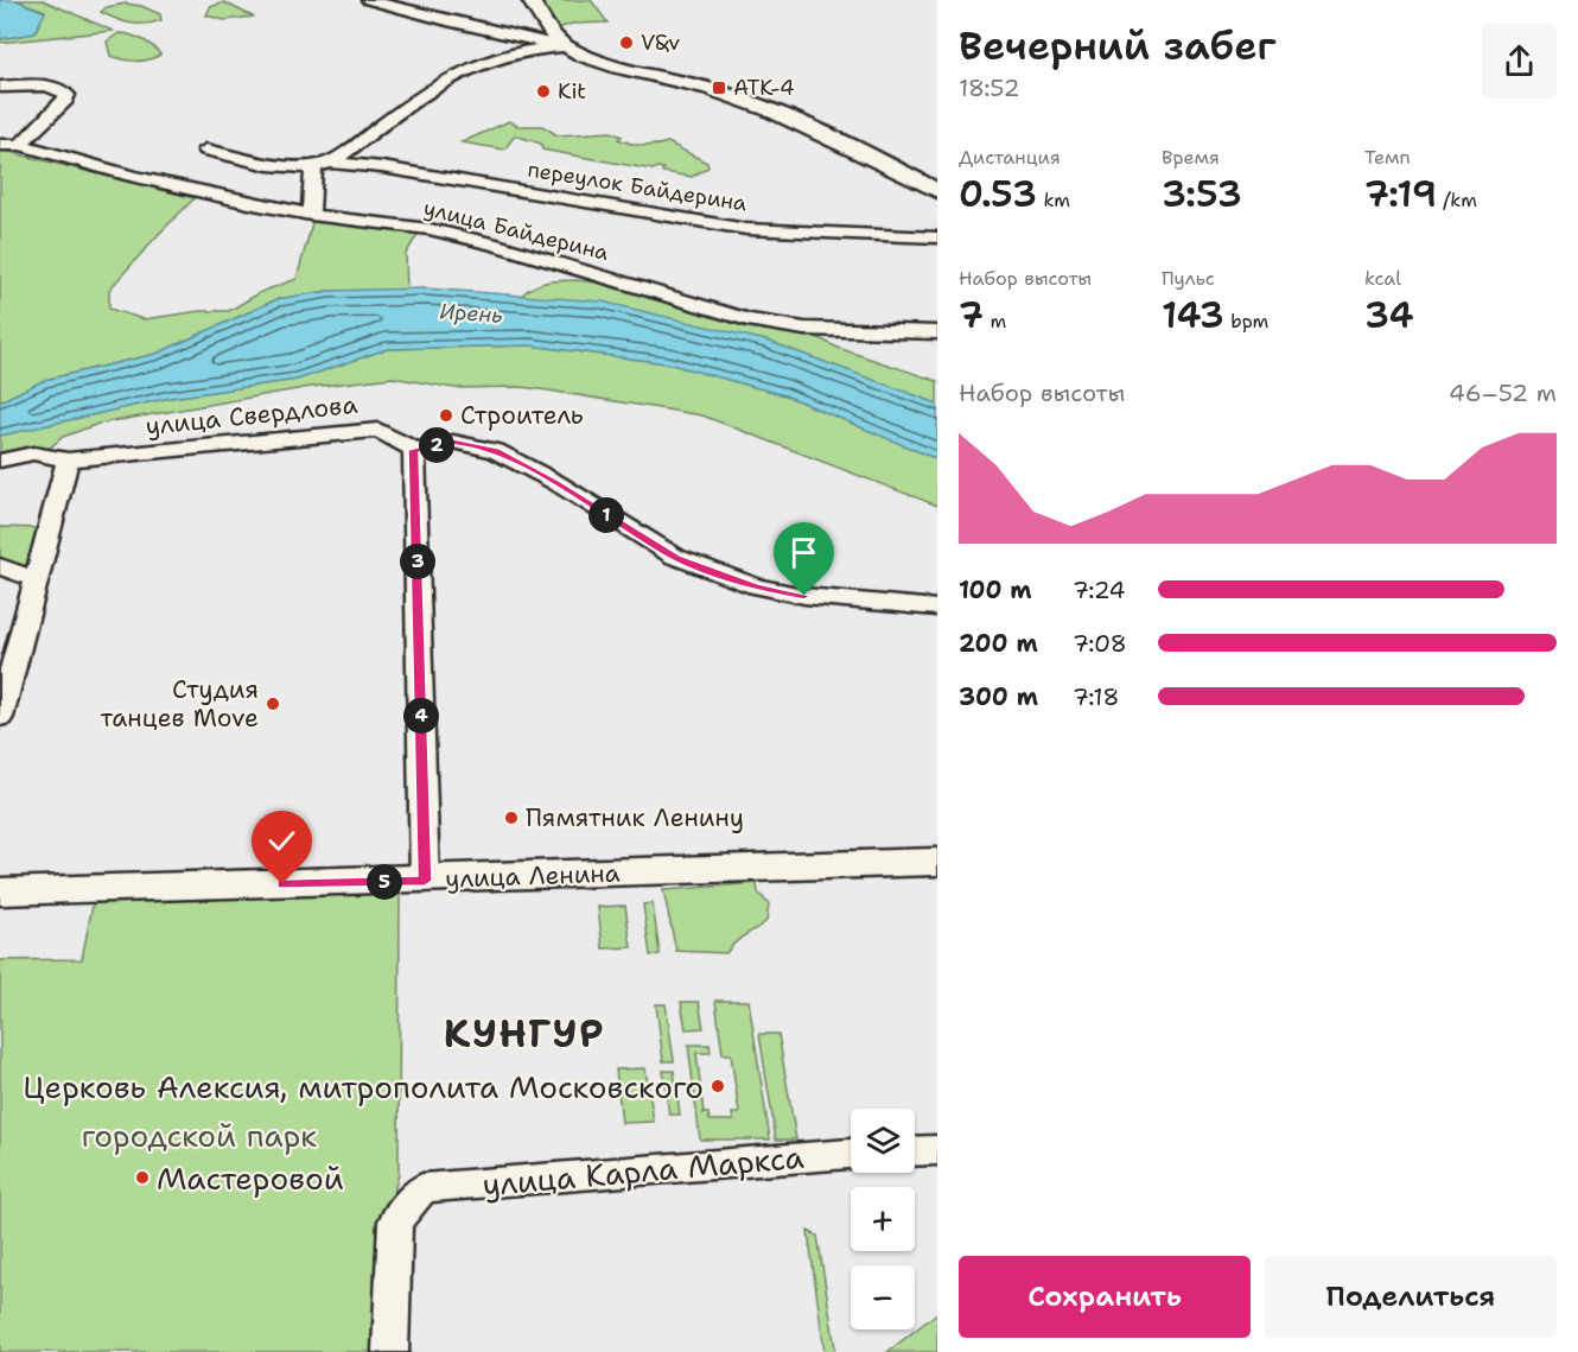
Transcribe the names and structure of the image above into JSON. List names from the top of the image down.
{
  "streets": {
    "main road": ["улица Ленина"],
    "street": [
      "переулок Байдерина",
      "улица Байдерина",
      "улица Свердлова",
      "улица Карла Маркса"
    ]
  },
  "districts": ["КУНГУР"],
  "water": ["Ирень"],
  "parks": ["городской парк"],
  "places": {
    "other": [
      "V&v",
      "Kit",
      "Строитель",
      "Студия танцев Move",
      "Пямятник Ленину",
      "Церковь Алексия, митрополита Московского",
      "Мастеровой"
    ],
    "transit": ["АТК-4"]
  },
  "page": {
    "heading": ["Вечерний забег", "18:52"],
    "stats": [
      ["Дистанция", "0.53 km"],
      ["Время", "3:53"],
      ["Темп", "7:19 /km"],
      ["Набор высоты", "7 m"],
      ["Пульс", "143 bpm"],
      ["kcal", "34"]
    ],
    "chart": ["Набор высоты", "46–52 m"],
    "pins": [
      "2",
      "1",
      "3",
      "4",
      "5"
    ],
    "list": [
      {
        "name": "100 m",
        "note": "7:24"
      },
      {
        "name": "200 m",
        "note": "7:08"
      },
      {
        "name": "300 m",
        "note": "7:18"
      }
    ],
    "map_buttons": ["+", "−"],
    "buttons": ["Сохранить", "Поделиться"]
  }
}
